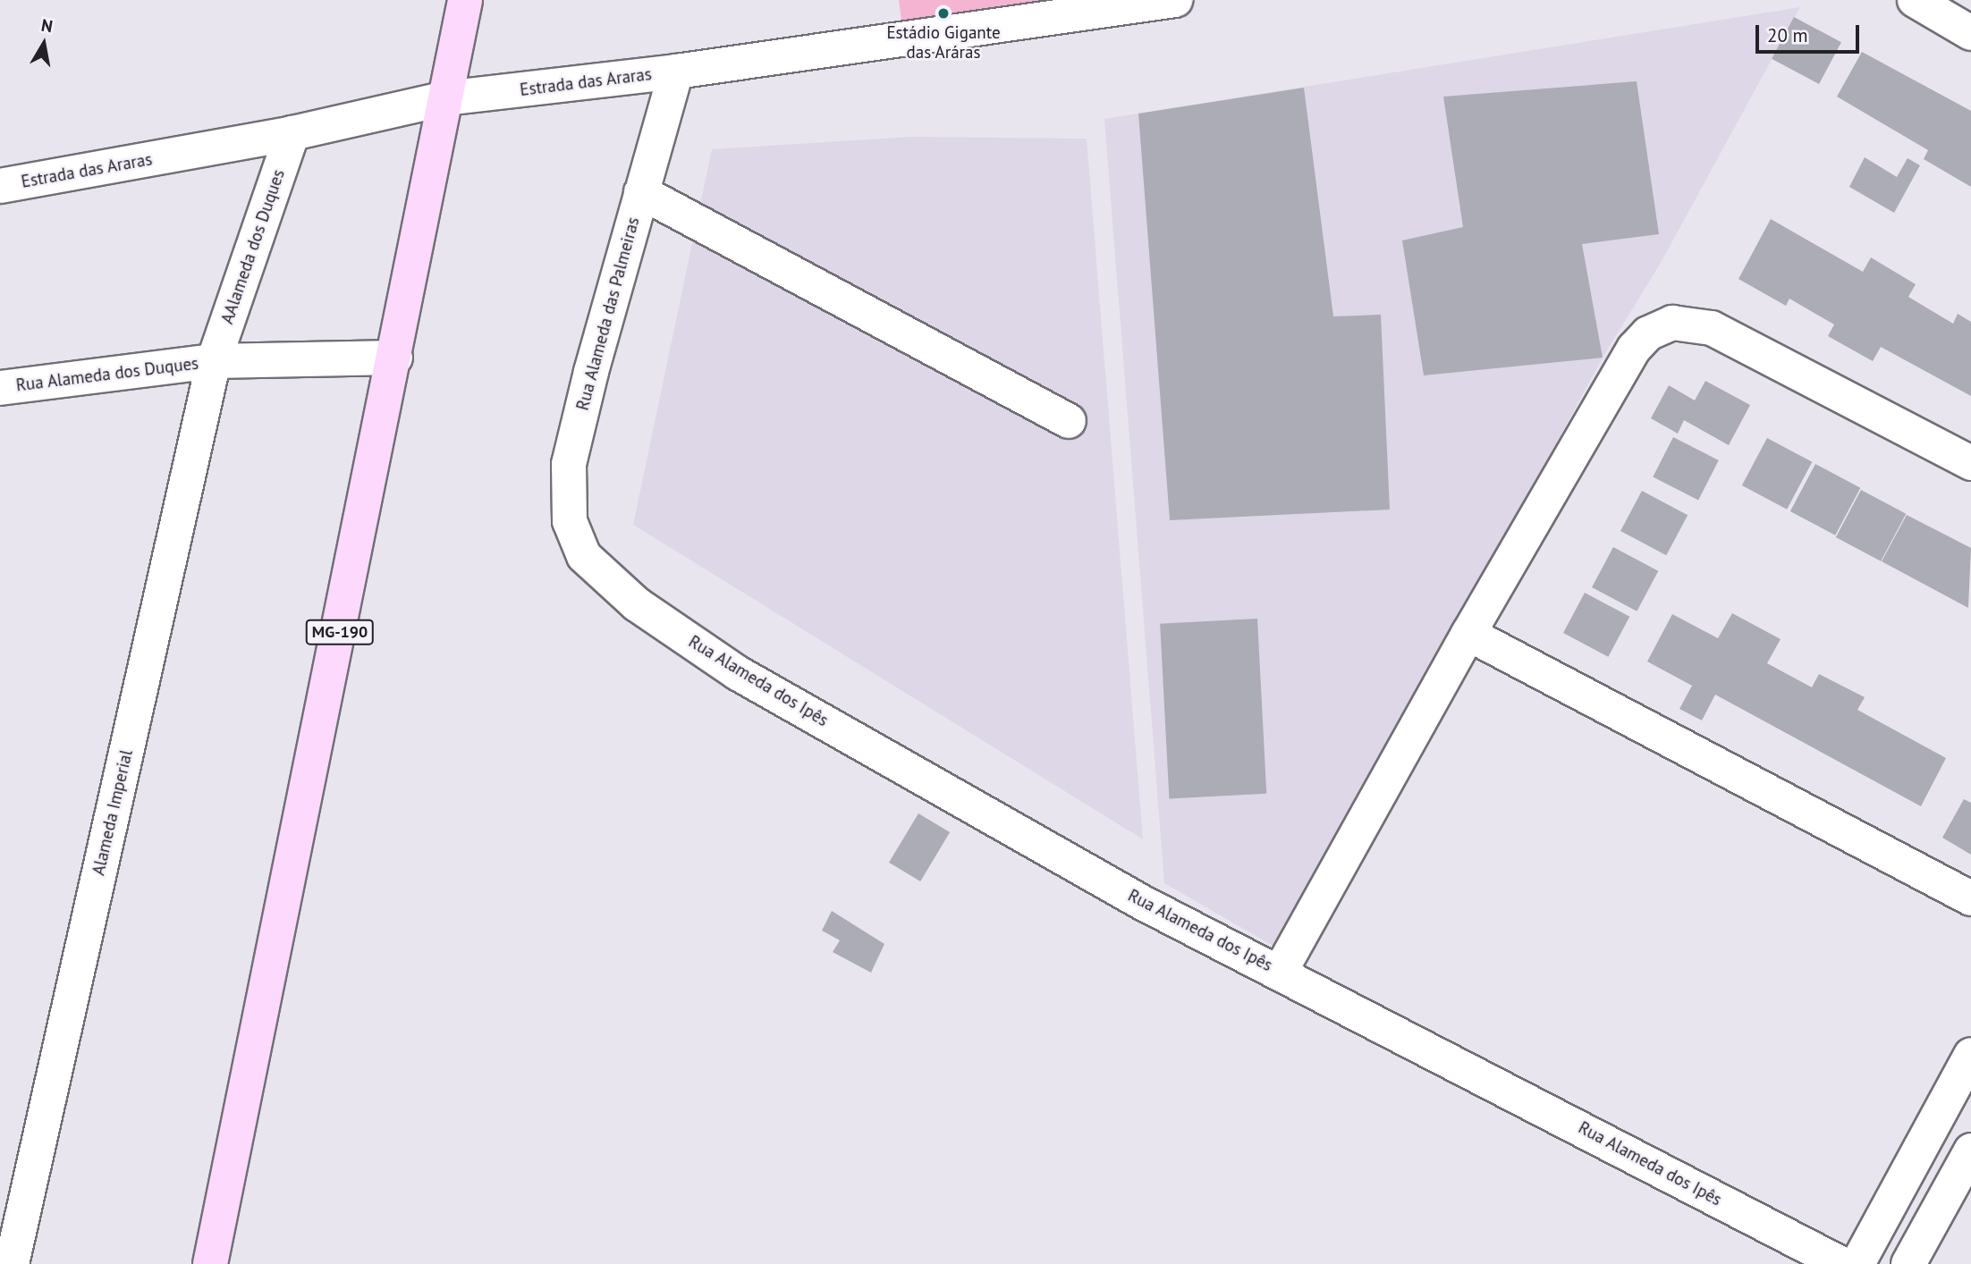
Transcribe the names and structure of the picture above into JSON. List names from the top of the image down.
{
  "streets": {
    "main road": ["MG-190"],
    "street": [
      "Estrada das Araras",
      "AAlameda dos Duques",
      "Rua Alameda das Palmeiras",
      "Rua Alameda dos Duques",
      "Rua Alameda dos Ipês",
      "Alameda Imperial"
    ]
  },
  "crossings": [
    ["Estrada das Araras", "AAlameda dos Duques"],
    ["Estrada das Araras", "Rua Alameda das Palmeiras"],
    ["Estrada das Araras", "MG-190"],
    ["AAlameda dos Duques", "Rua Alameda dos Duques"],
    ["AAlameda dos Duques", "Alameda Imperial"],
    ["Rua Alameda das Palmeiras", "Rua Alameda dos Ipês"],
    ["Rua Alameda dos Duques", "MG-190"],
    ["Rua Alameda dos Duques", "Alameda Imperial"]
  ],
  "places": ["Estádio Gigante das Aráras"],
  "scale_bar": "20 m",
  "north": "top"
}
